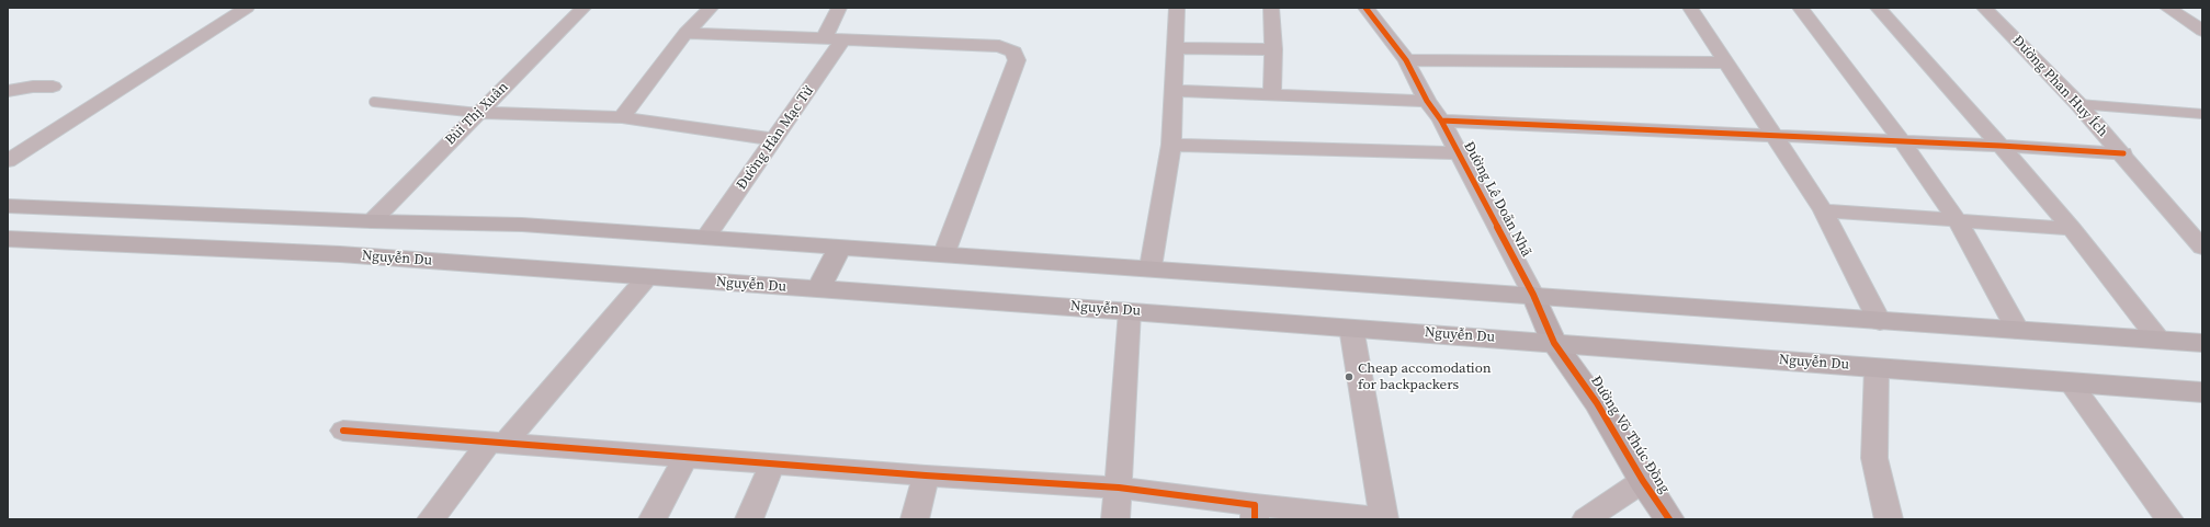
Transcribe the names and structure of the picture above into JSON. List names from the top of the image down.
{
  "streets": {
    "main road": ["Nguyễn Du"],
    "street": [
      "Đường Phan Huy Ích",
      "Bùi Thị Xuân",
      "Đường Hàn Mạc Tử",
      "Đường Lê Doãn Nhã",
      "Đường Võ Thúc Đồng"
    ]
  },
  "crossings": [
    ["Đường Lê Doãn Nhã", "Đường Võ Thúc Đồng"],
    ["Nguyễn Du", "Đường Võ Thúc Đồng"]
  ],
  "places": ["Cheap accomodation for backpackers"]
}
